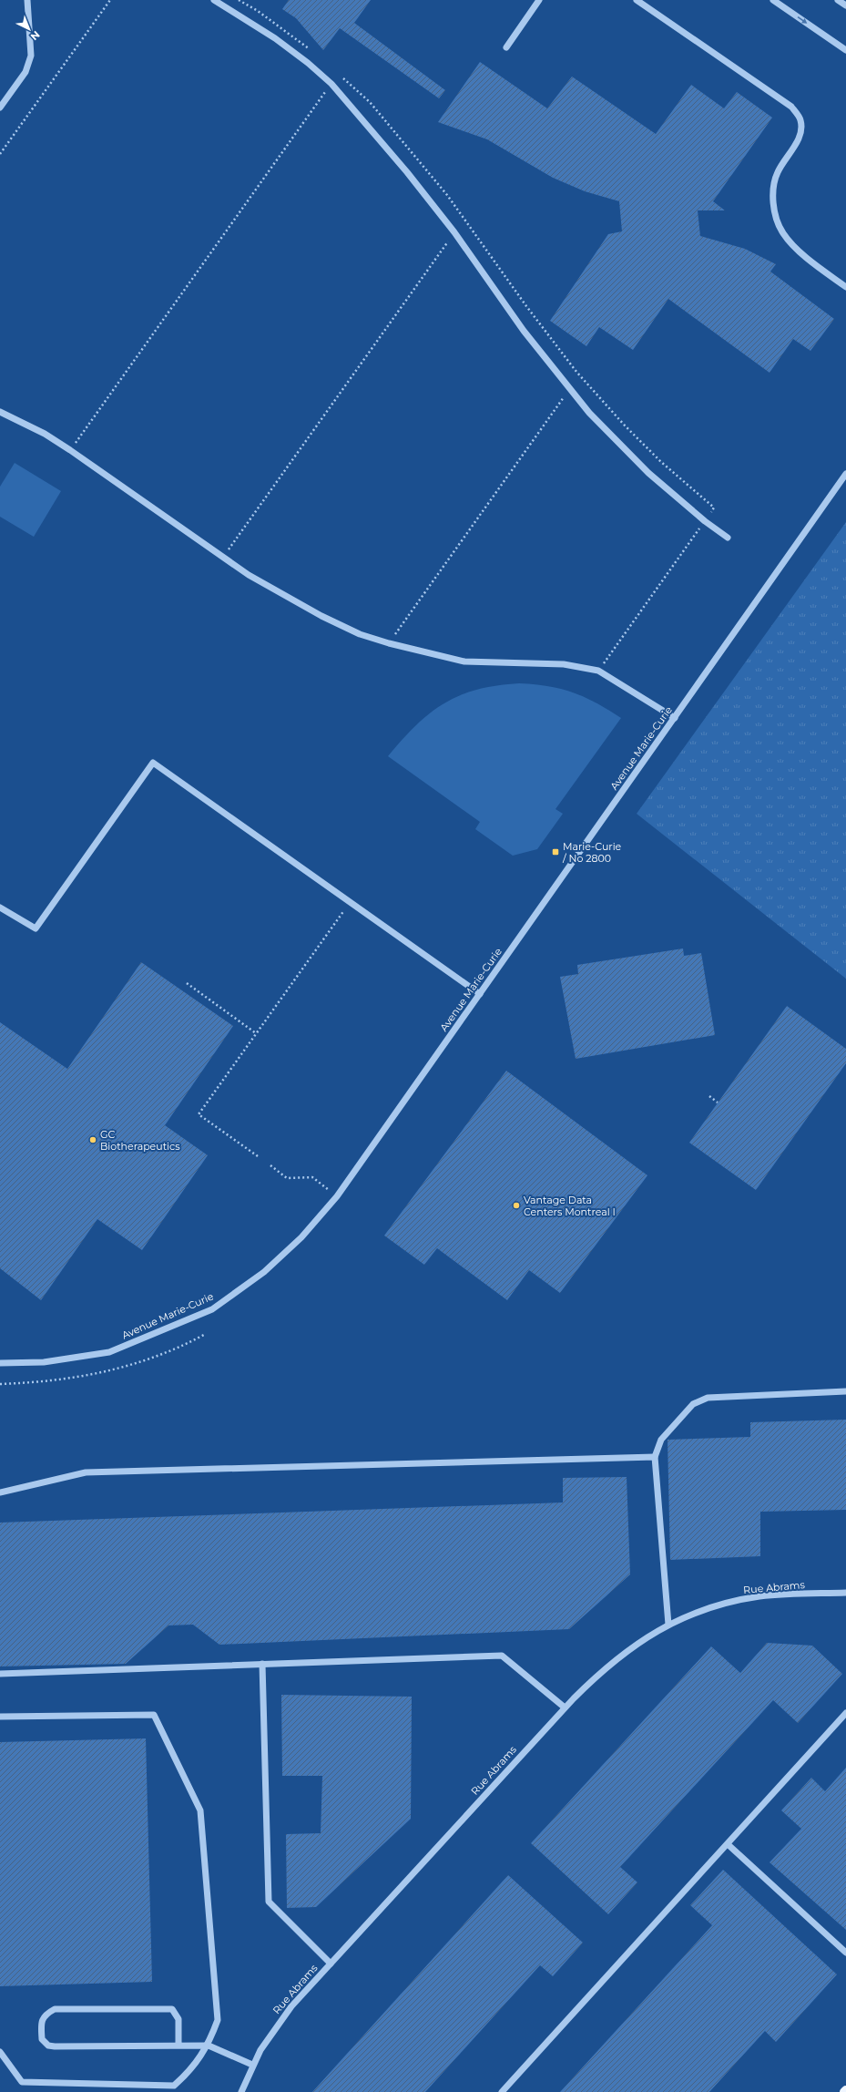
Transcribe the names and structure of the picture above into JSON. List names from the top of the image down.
{
  "streets": {
    "street": ["Avenue Marie-Curie", "Rue Abrams"]
  },
  "places": {
    "transit": ["Marie-Curie / No 2800"],
    "other": ["GC Biotherapeutics", "Vantage Data Centers Montreal I"]
  },
  "north": "bottom right"
}
